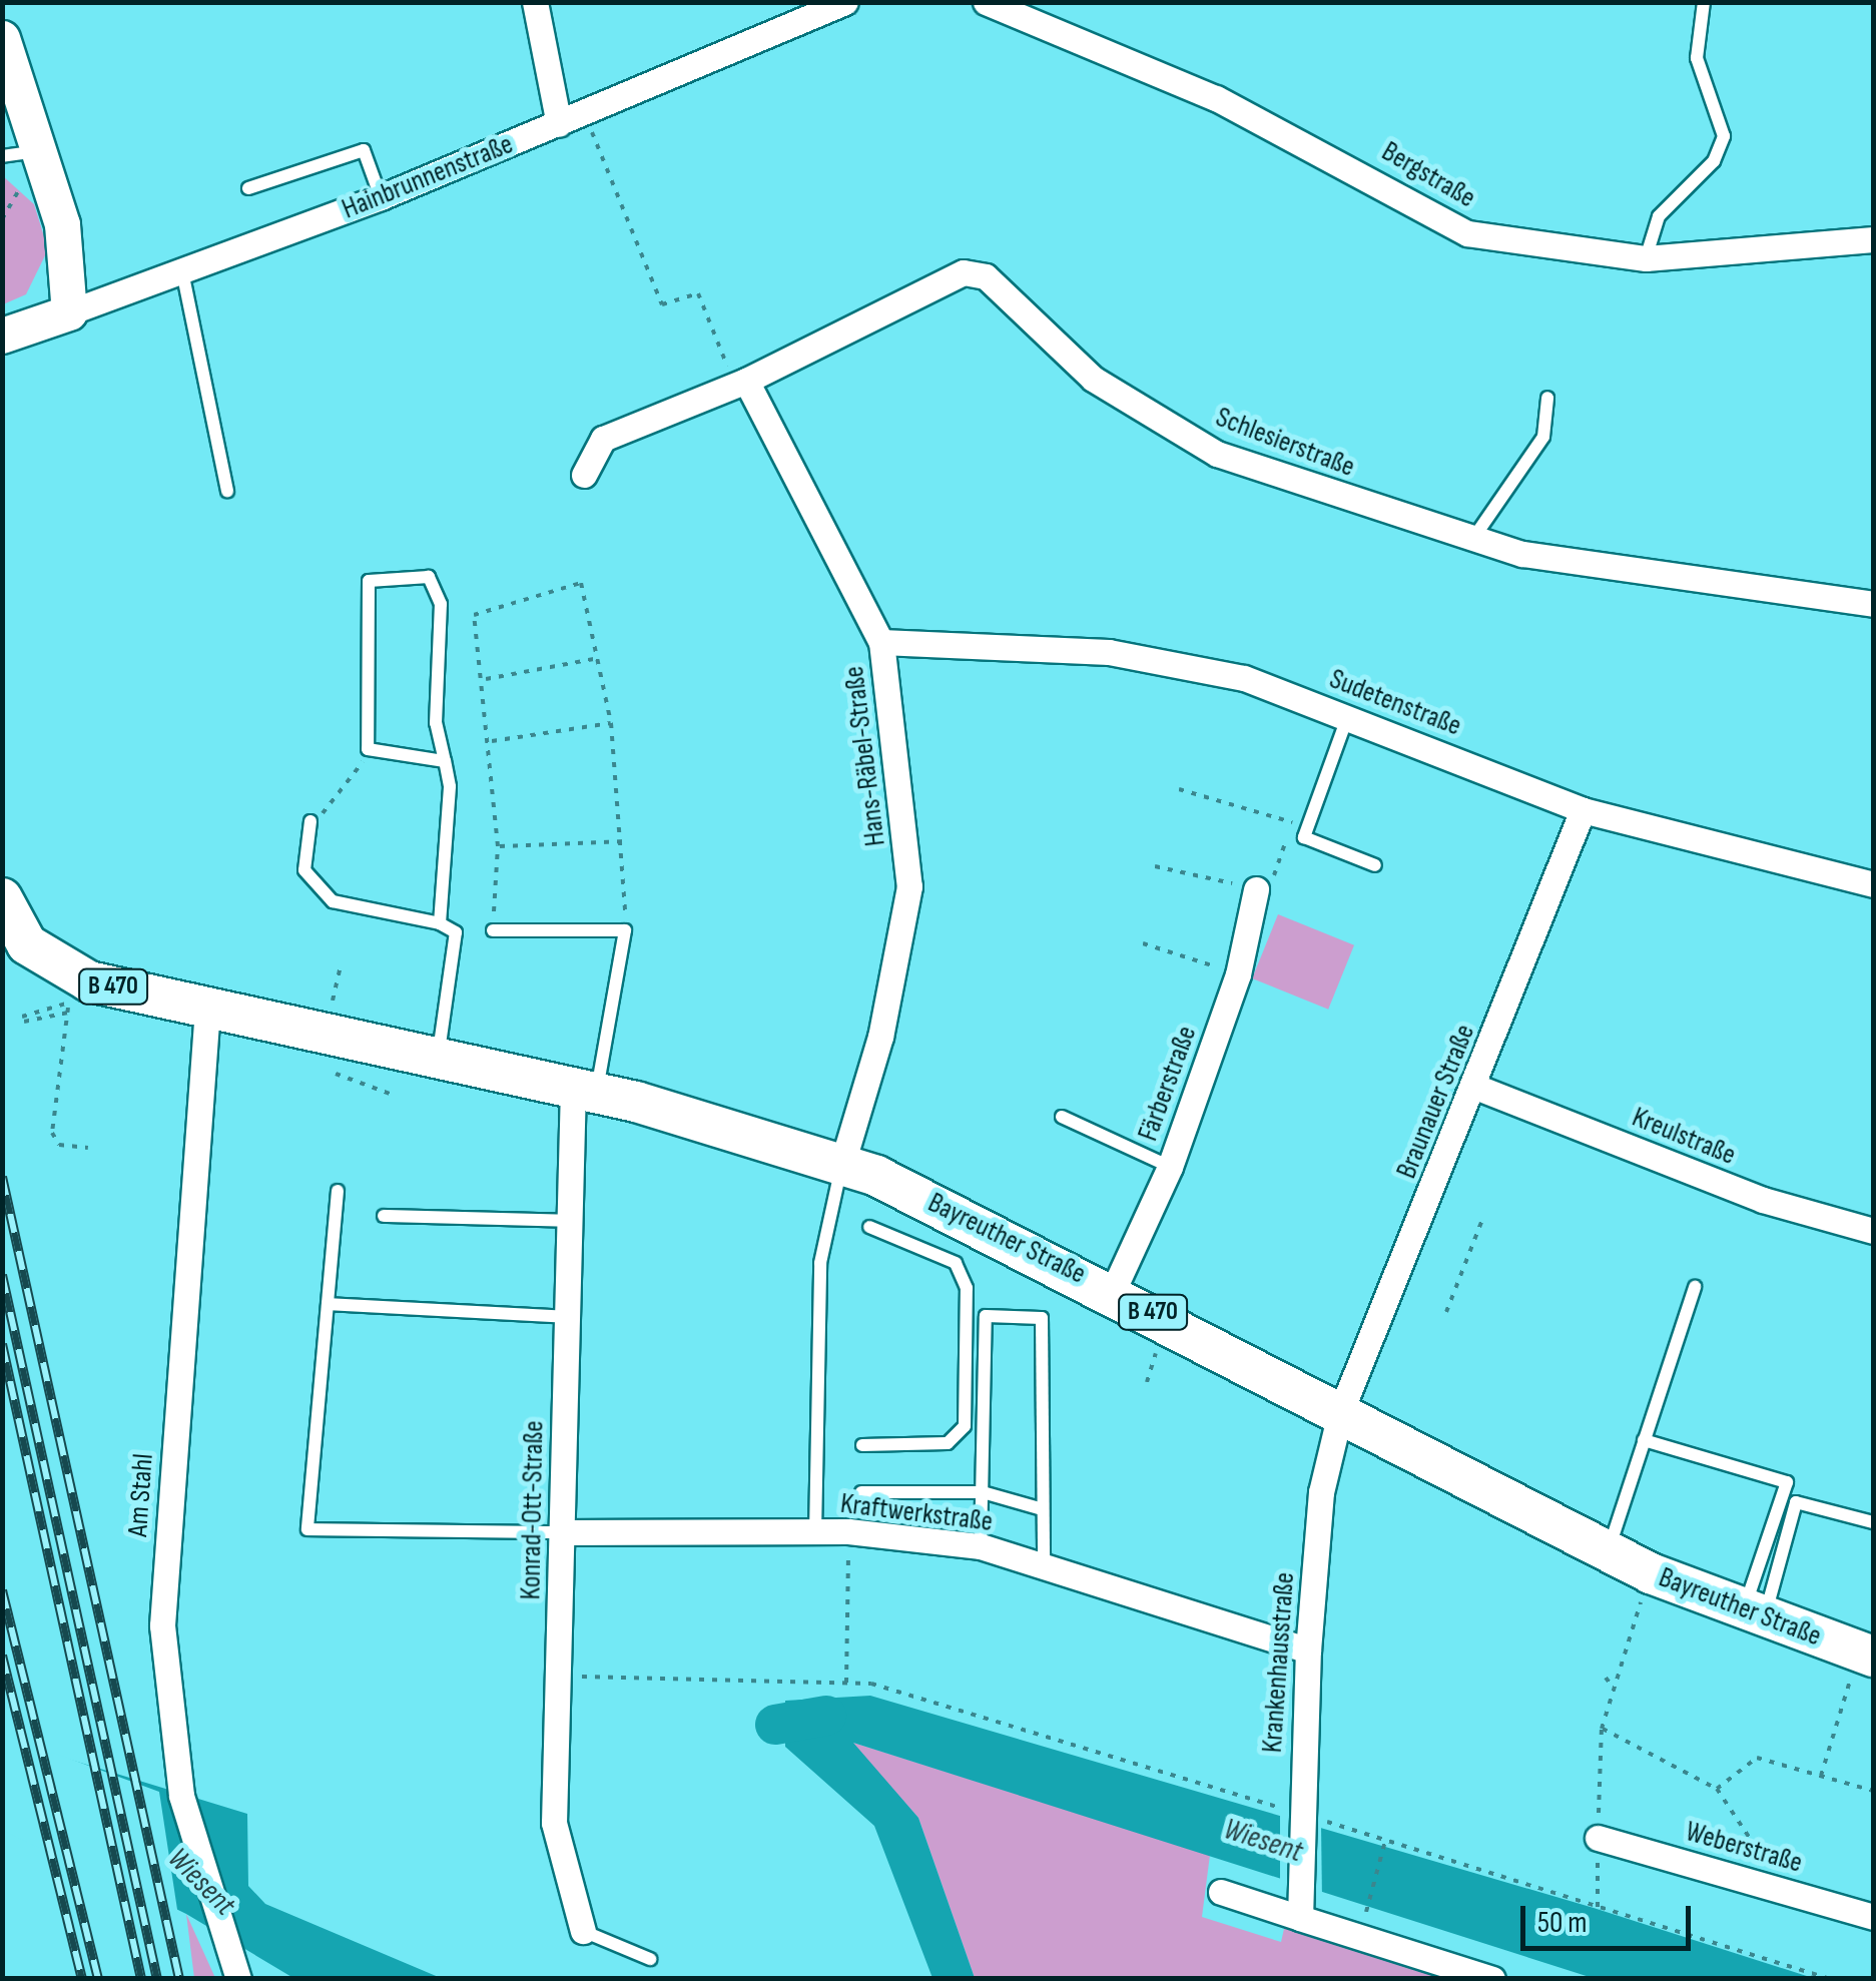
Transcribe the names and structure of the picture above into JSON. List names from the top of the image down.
{
  "streets": {
    "main road": ["B 470", "Bayreuther Straße"],
    "street": [
      "Bergstraße",
      "Hainbrunnenstraße",
      "Schlesierstraße",
      "Sudetenstraße",
      "Hans-Räbel-Straße",
      "Färberstraße",
      "Braunauer Straße",
      "Kreulstraße",
      "Am Stahl",
      "Konrad-Ott-Straße",
      "Kraftwerkstraße",
      "Krankenhausstraße",
      "Weberstraße"
    ]
  },
  "crossings": [
    ["Schlesierstraße", "Hans-Räbel-Straße"],
    ["Sudetenstraße", "Hans-Räbel-Straße"],
    ["Sudetenstraße", "Braunauer Straße"],
    ["Hans-Räbel-Straße", "Bayreuther Straße"],
    ["Färberstraße", "Bayreuther Straße"],
    ["Braunauer Straße", "Kreulstraße"],
    ["Braunauer Straße", "Bayreuther Straße"],
    ["Braunauer Straße", "Krankenhausstraße"],
    ["Bayreuther Straße", "Am Stahl"],
    ["Bayreuther Straße", "Konrad-Ott-Straße"],
    ["Bayreuther Straße", "Krankenhausstraße"],
    ["Konrad-Ott-Straße", "Kraftwerkstraße"],
    ["Kraftwerkstraße", "Krankenhausstraße"]
  ],
  "water": ["Wiesent"],
  "scale_bar": "50 m"
}
